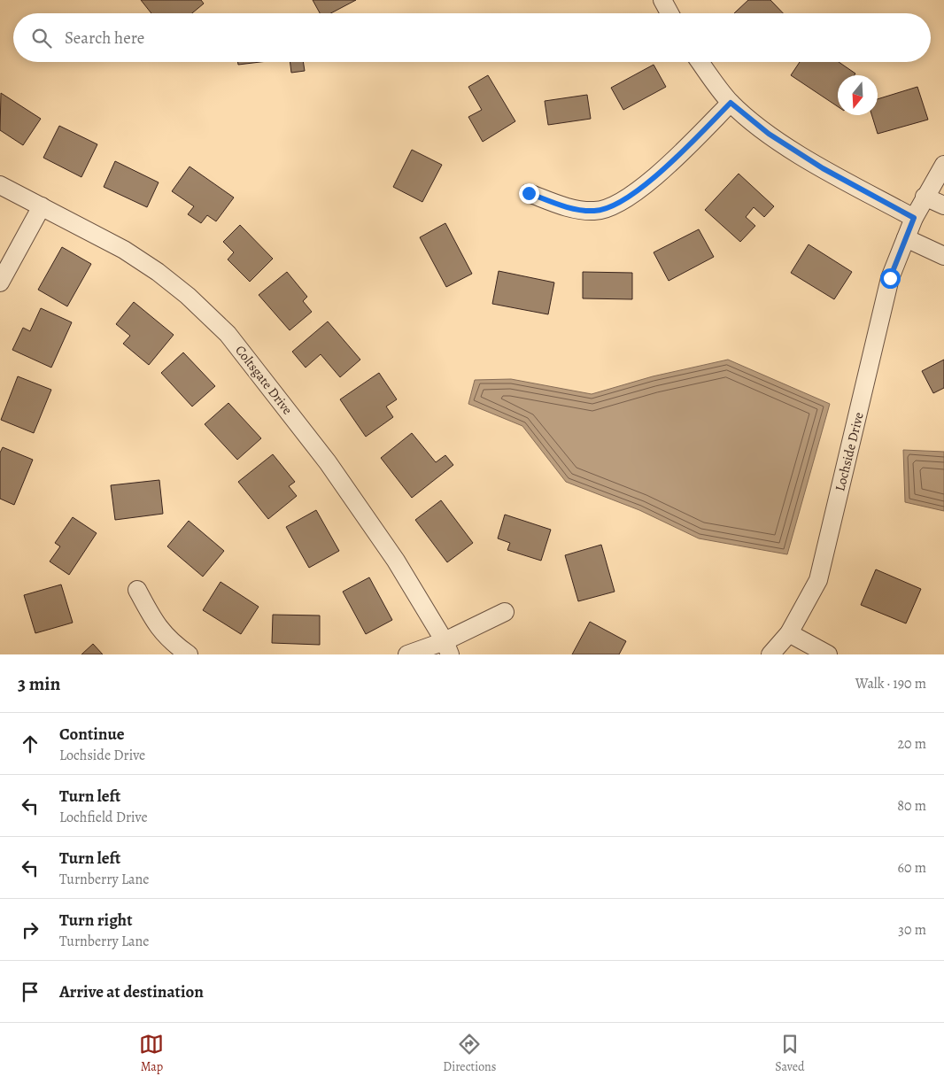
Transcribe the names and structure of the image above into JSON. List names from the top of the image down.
{
  "streets": {
    "street": ["Coltsgate Drive", "Lochside Drive"]
  },
  "north": "bottom",
  "page": {
    "search": "Search here",
    "heading": ["3 min", "Walk · 190 m"],
    "list": [
      ["Continue", "Lochside Drive", "20 m"],
      ["Turn left", "Lochfield Drive", "80 m"],
      ["Turn left", "Turnberry Lane", "60 m"],
      ["Turn right", "Turnberry Lane", "30 m"],
      "Arrive at destination"
    ],
    "nav": ["Map", "Directions", "Saved"]
  }
}
